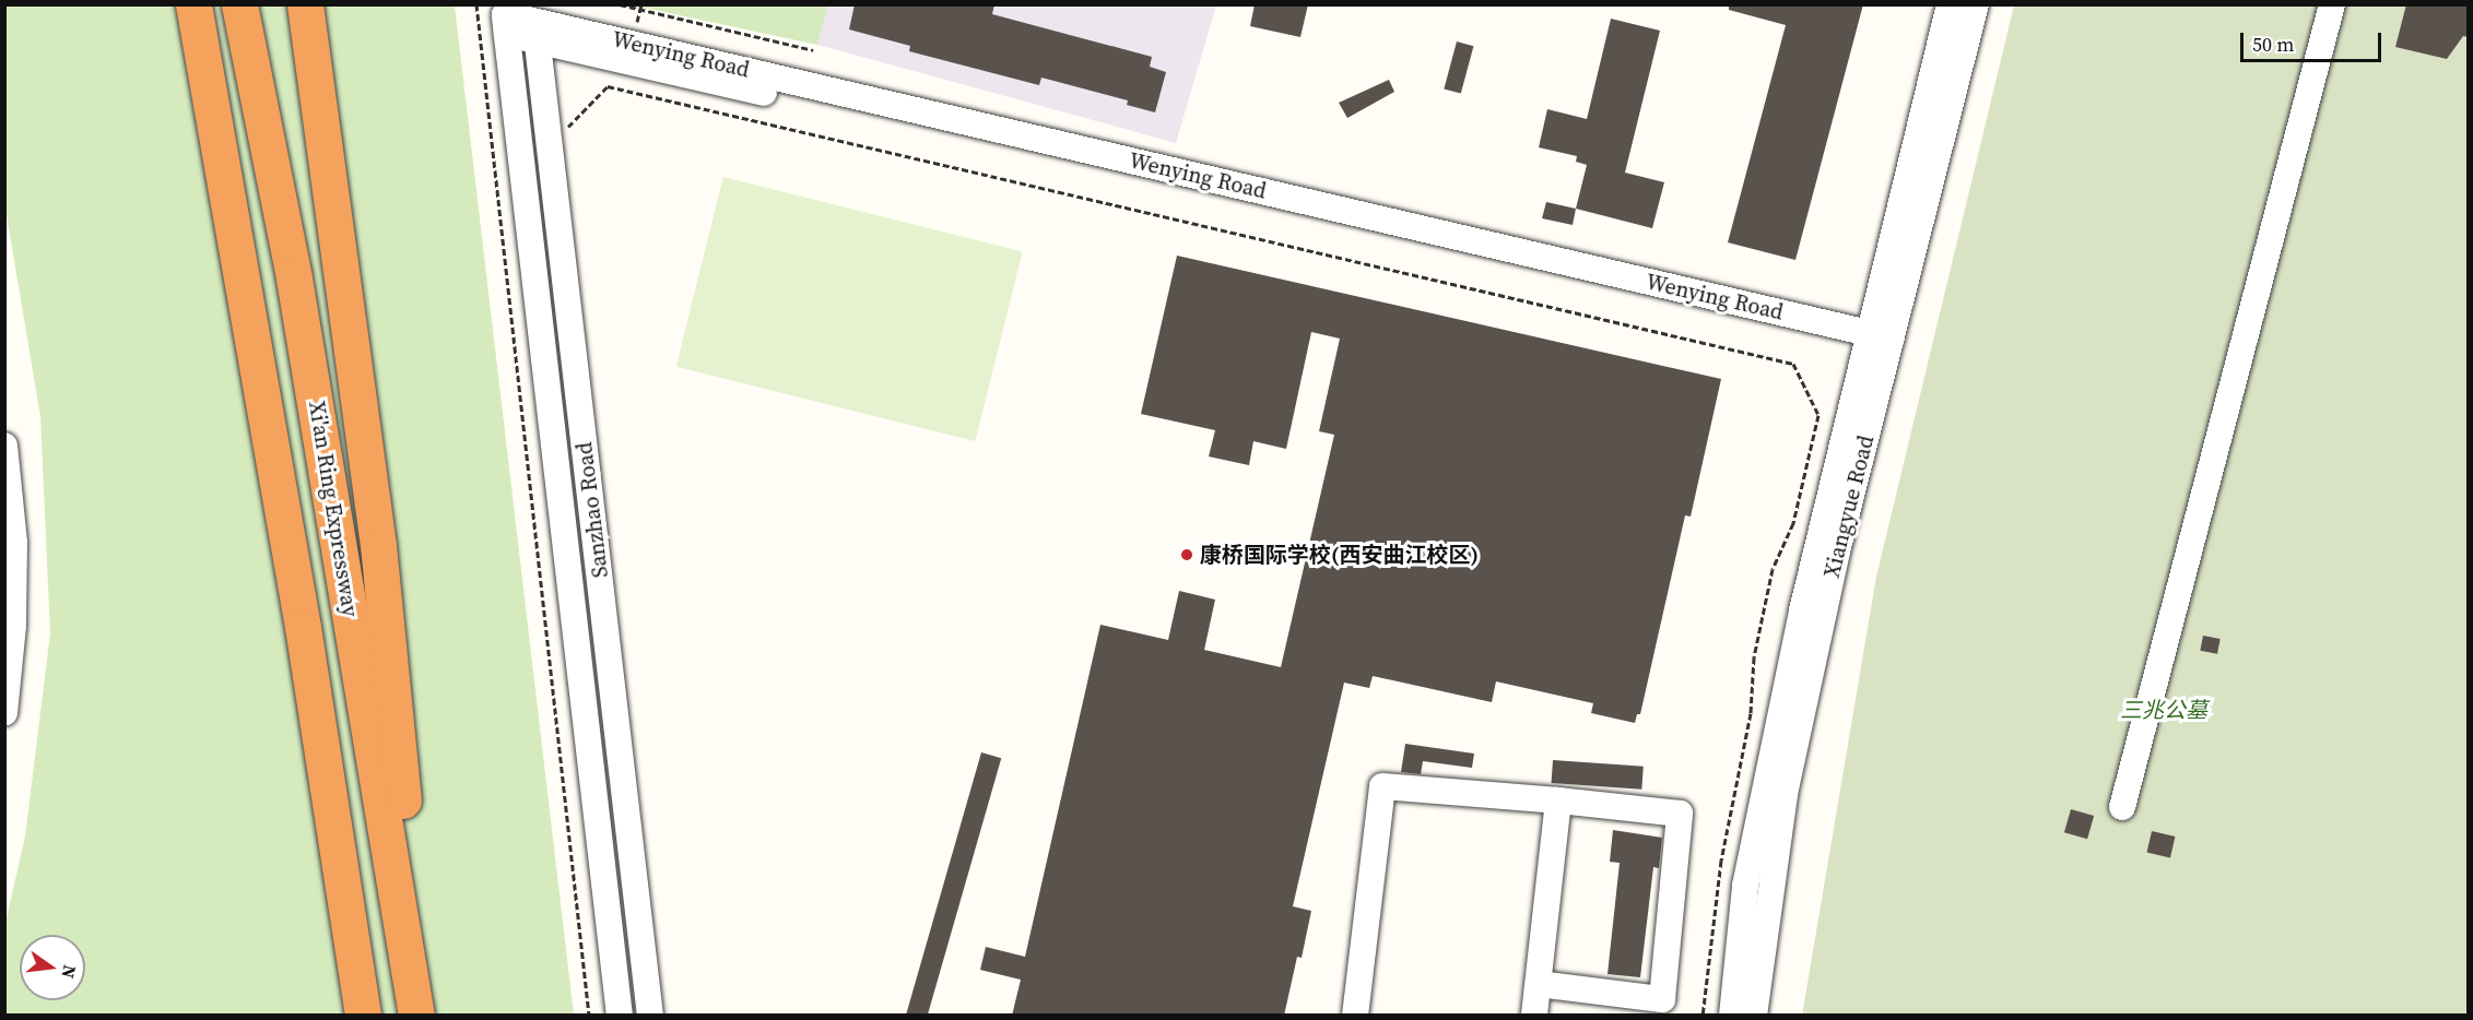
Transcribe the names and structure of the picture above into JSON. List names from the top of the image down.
{
  "streets": {
    "highway": ["Xi'an Ring Expressway"],
    "street": ["Wenying Road", "Xiangyue Road", "Sanzhao Road"]
  },
  "crossings": [
    ["Wenying Road", "Xiangyue Road"],
    ["Wenying Road", "Sanzhao Road"]
  ],
  "parks": ["三兆公墓"],
  "places": ["康桥国际学校(西安曲江校区)"],
  "scale_bar": "50 m",
  "north": "right"
}
